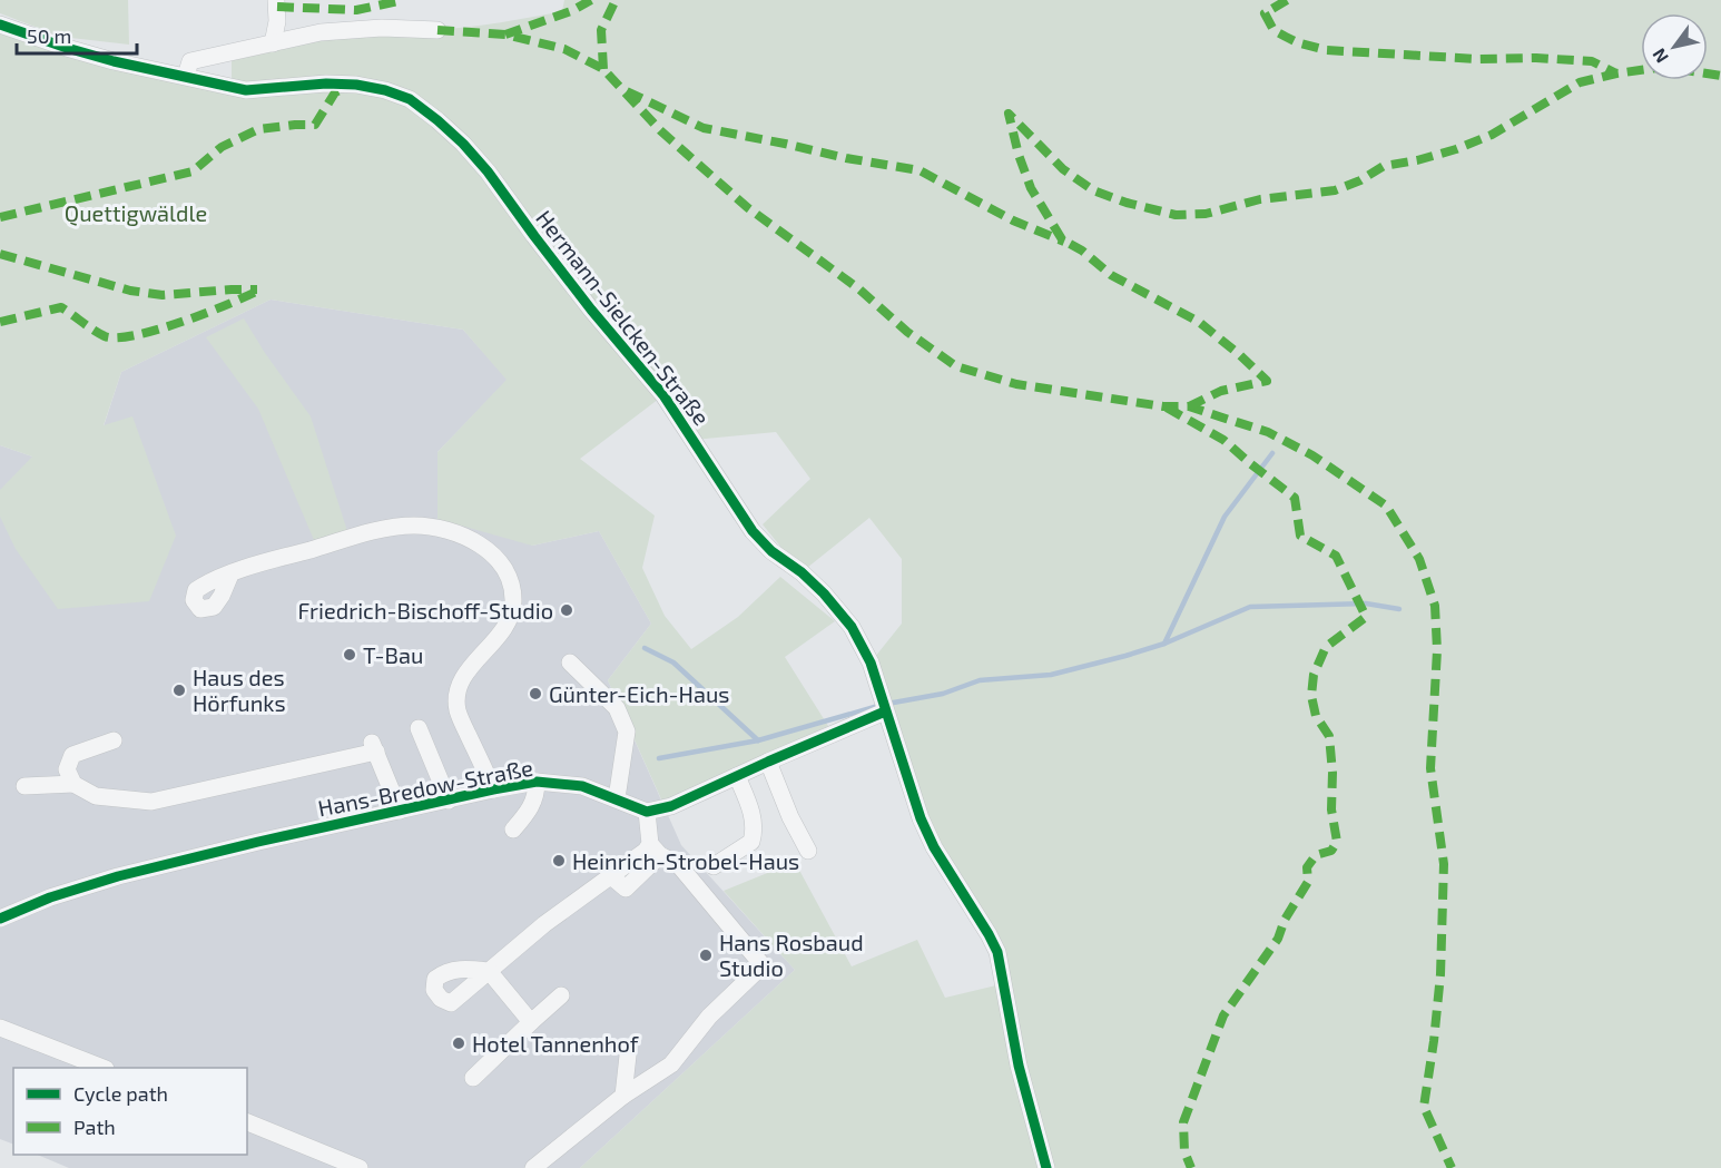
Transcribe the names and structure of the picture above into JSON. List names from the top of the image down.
{
  "streets": {
    "street": ["Hermann-Sielcken-Straße", "Hans-Bredow-Straße"]
  },
  "parks": ["Quettigwäldle"],
  "places": [
    "Friedrich-Bischoff-Studio",
    "T-Bau",
    "Haus des Hörfunks",
    "Günter-Eich-Haus",
    "Heinrich-Strobel-Haus",
    "Hans Rosbaud Studio",
    "Hotel Tannenhof"
  ],
  "legend": ["Cycle path", "Path"],
  "scale_bar": "50 m",
  "north": "bottom left"
}
